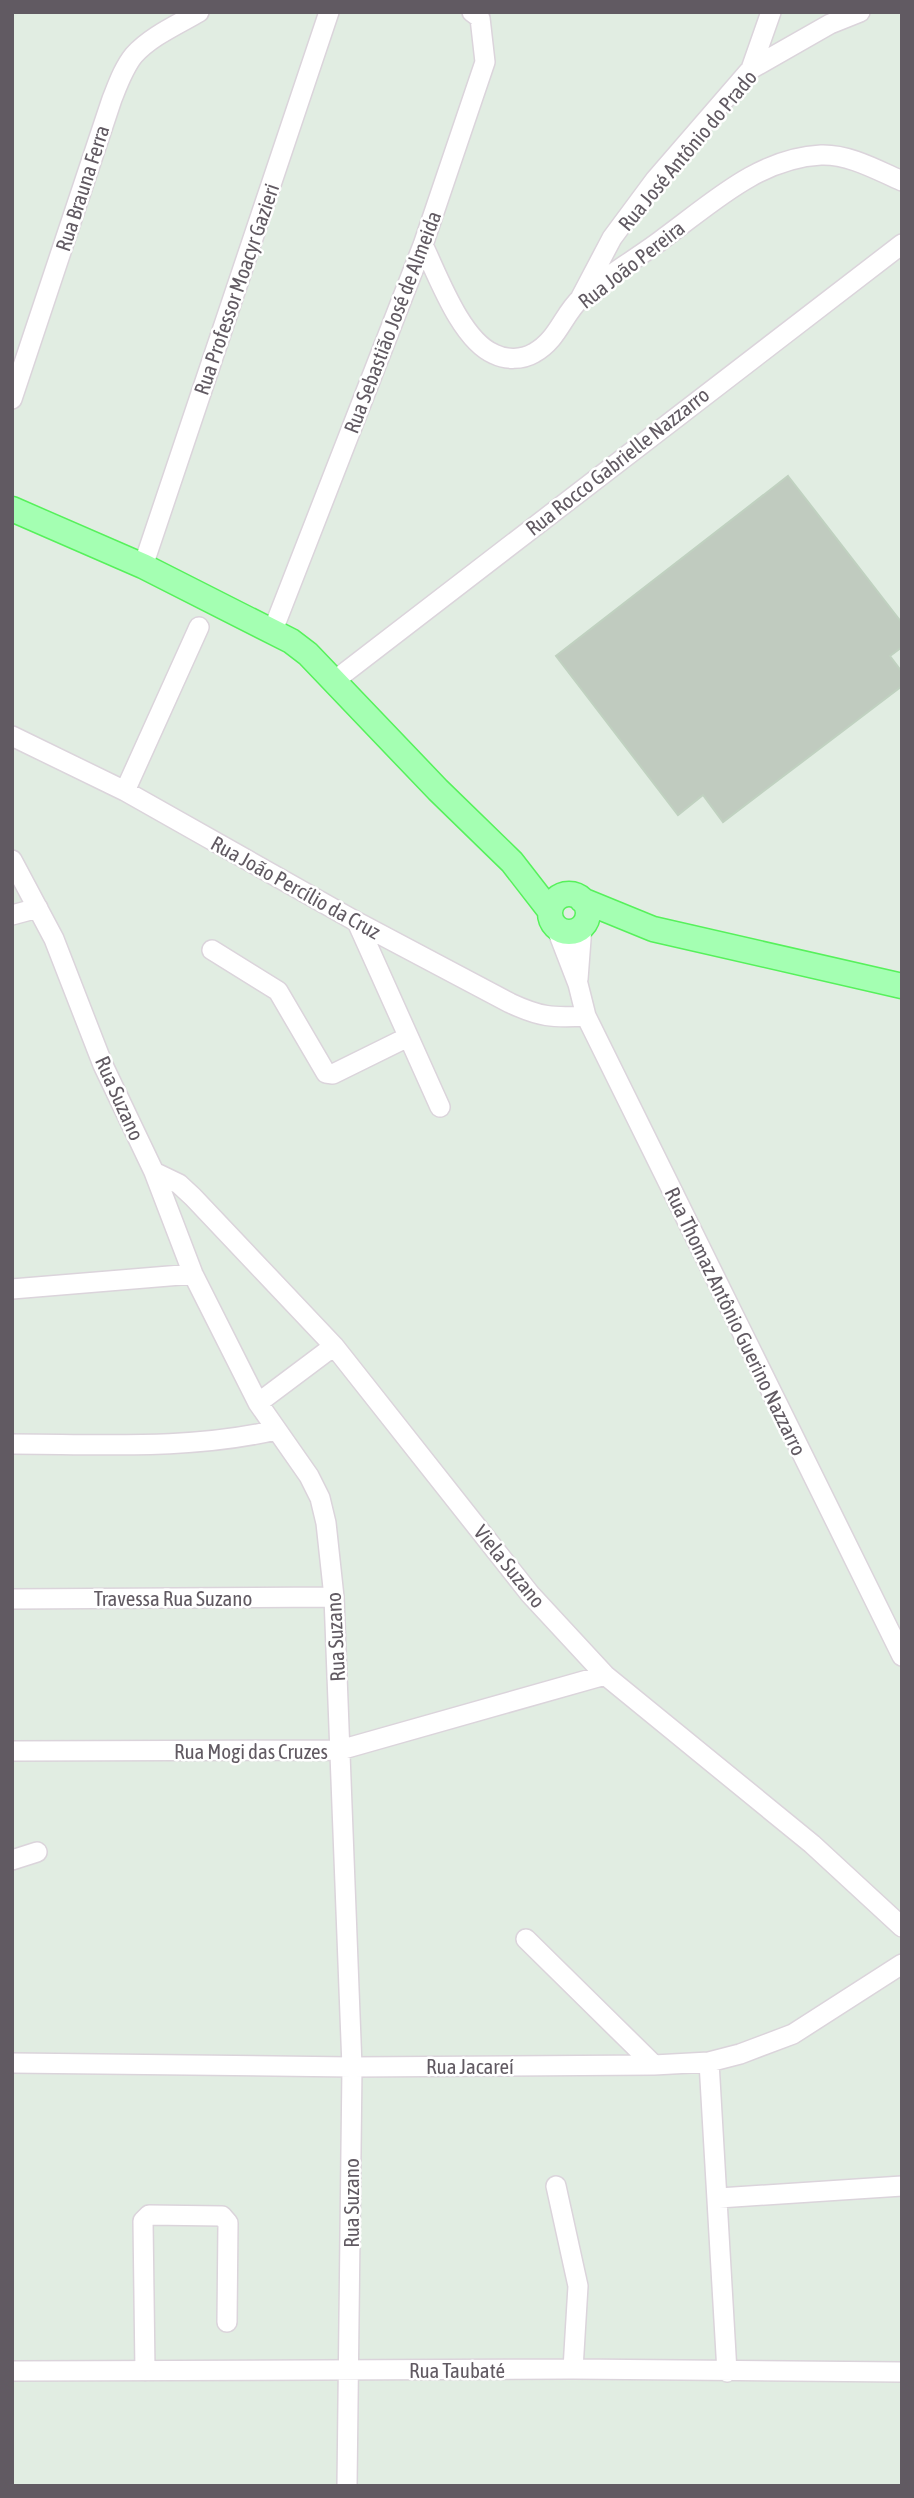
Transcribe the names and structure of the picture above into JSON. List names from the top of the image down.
{
  "streets": {
    "street": [
      "Rua José Antônio do Prado",
      "Rua Brauna Ferra",
      "Rua João Pereira",
      "Rua Professor Moacyr Gazieri",
      "Rua Sebastião José de Almeida",
      "Rua Rocco Gabrielle Nazzarro",
      "Rua João Percílio da Cruz",
      "Rua Suzano",
      "Rua Thomaz Antônio Guerino Nazzarro",
      "Viela Suzano",
      "Travessa Rua Suzano",
      "Rua Mogi das Cruzes",
      "Rua Jacareí",
      "Rua Taubaté"
    ]
  },
  "crossings": [
    ["Rua José Antônio do Prado", "Rua João Pereira"],
    ["Rua João Pereira", "Rua Sebastião José de Almeida"],
    ["Rua João Percílio da Cruz", "Rua Thomaz Antônio Guerino Nazzarro"],
    ["Rua Suzano", "Viela Suzano"],
    ["Rua Suzano", "Travessa Rua Suzano"],
    ["Rua Suzano", "Rua Mogi das Cruzes"],
    ["Rua Suzano", "Rua Jacareí"],
    ["Rua Suzano", "Rua Taubaté"],
    ["Viela Suzano", "Rua Mogi das Cruzes"]
  ]
}
